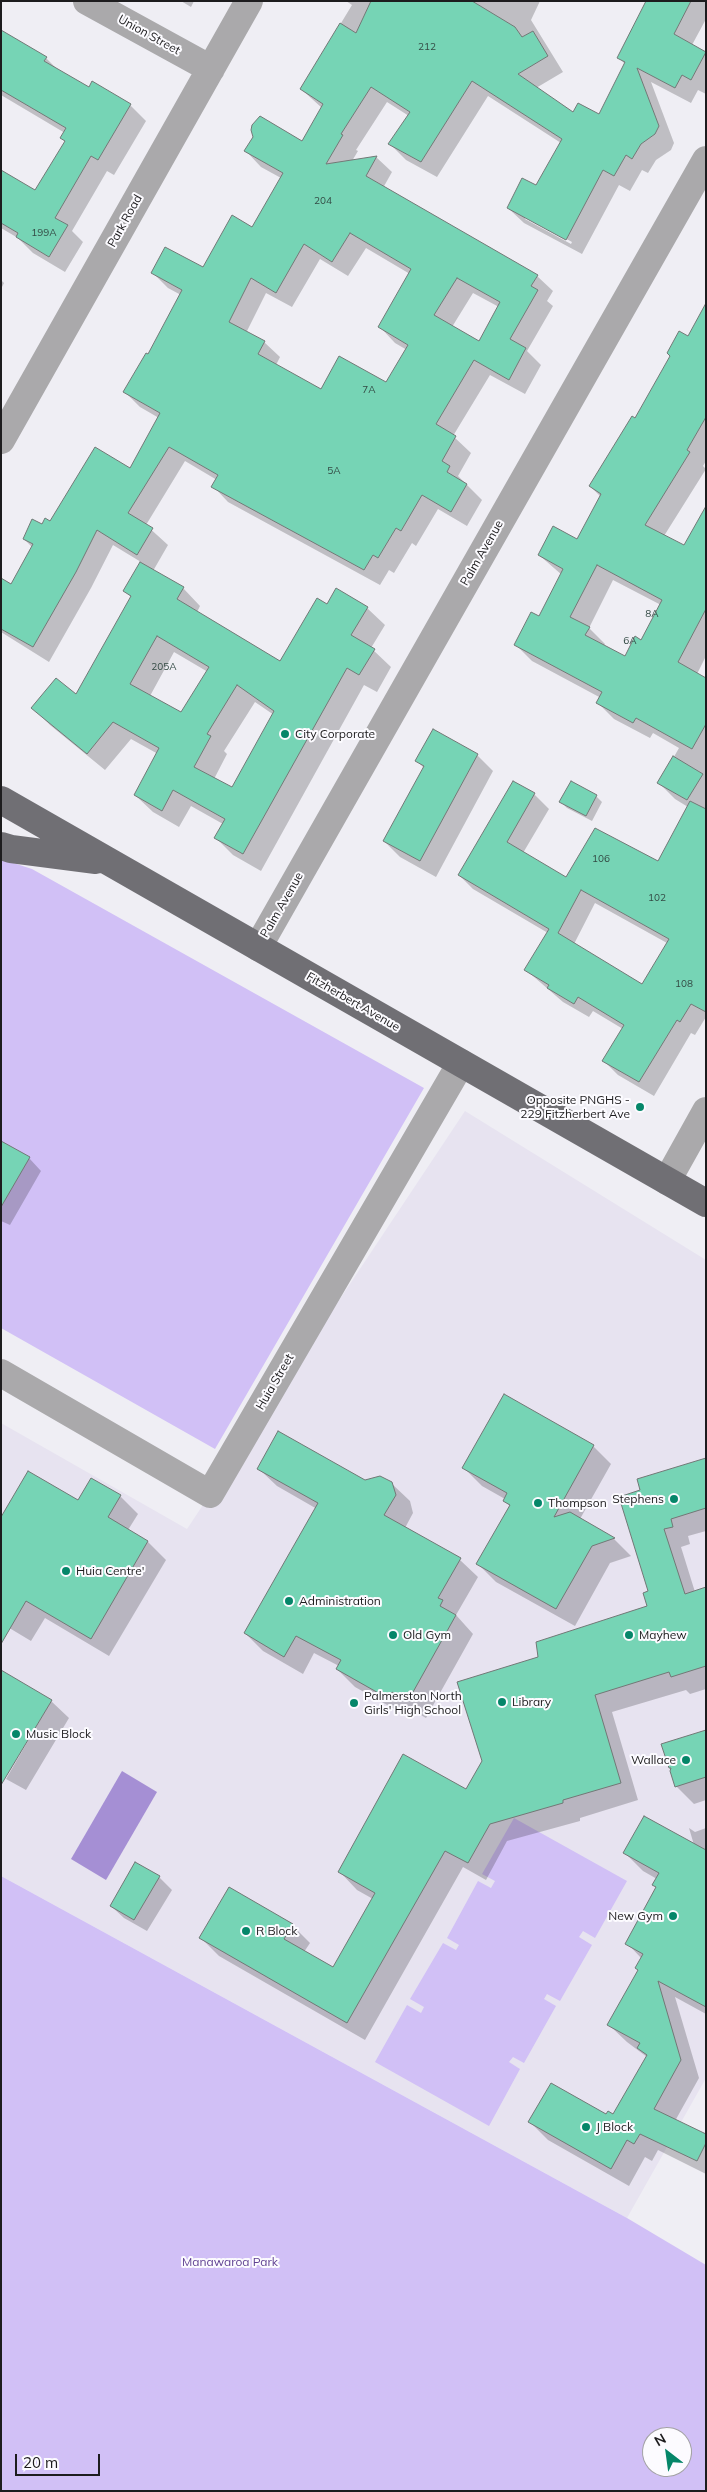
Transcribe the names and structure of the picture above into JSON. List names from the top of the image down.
{
  "streets": {
    "main road": ["Fitzherbert Avenue"],
    "street": [
      "Union Street",
      "Park Road",
      "Palm Avenue",
      "Huia Street"
    ]
  },
  "crossings": [
    ["Union Street", "Park Road"],
    ["Palm Avenue", "Fitzherbert Avenue"],
    ["Fitzherbert Avenue", "Huia Street"]
  ],
  "parks": ["Manawaroa Park"],
  "places": [
    "City Corporate",
    "Opposite PNGHS - 229 Fitzherbert Ave",
    "Stephens",
    "Thompson",
    "Huia Centre'",
    "Administration",
    "Old Gym",
    "Mayhew",
    "Library",
    "Palmerston North Girls' High School",
    "Music Block",
    "Wallace",
    "New Gym",
    "R Block",
    "J Block"
  ],
  "house_numbers": [
    "212",
    "204",
    "199A",
    "7A",
    "5A",
    "8A",
    "6A",
    "205A",
    "106",
    "102",
    "108"
  ],
  "scale_bar": "20 m",
  "north": "top left"
}
